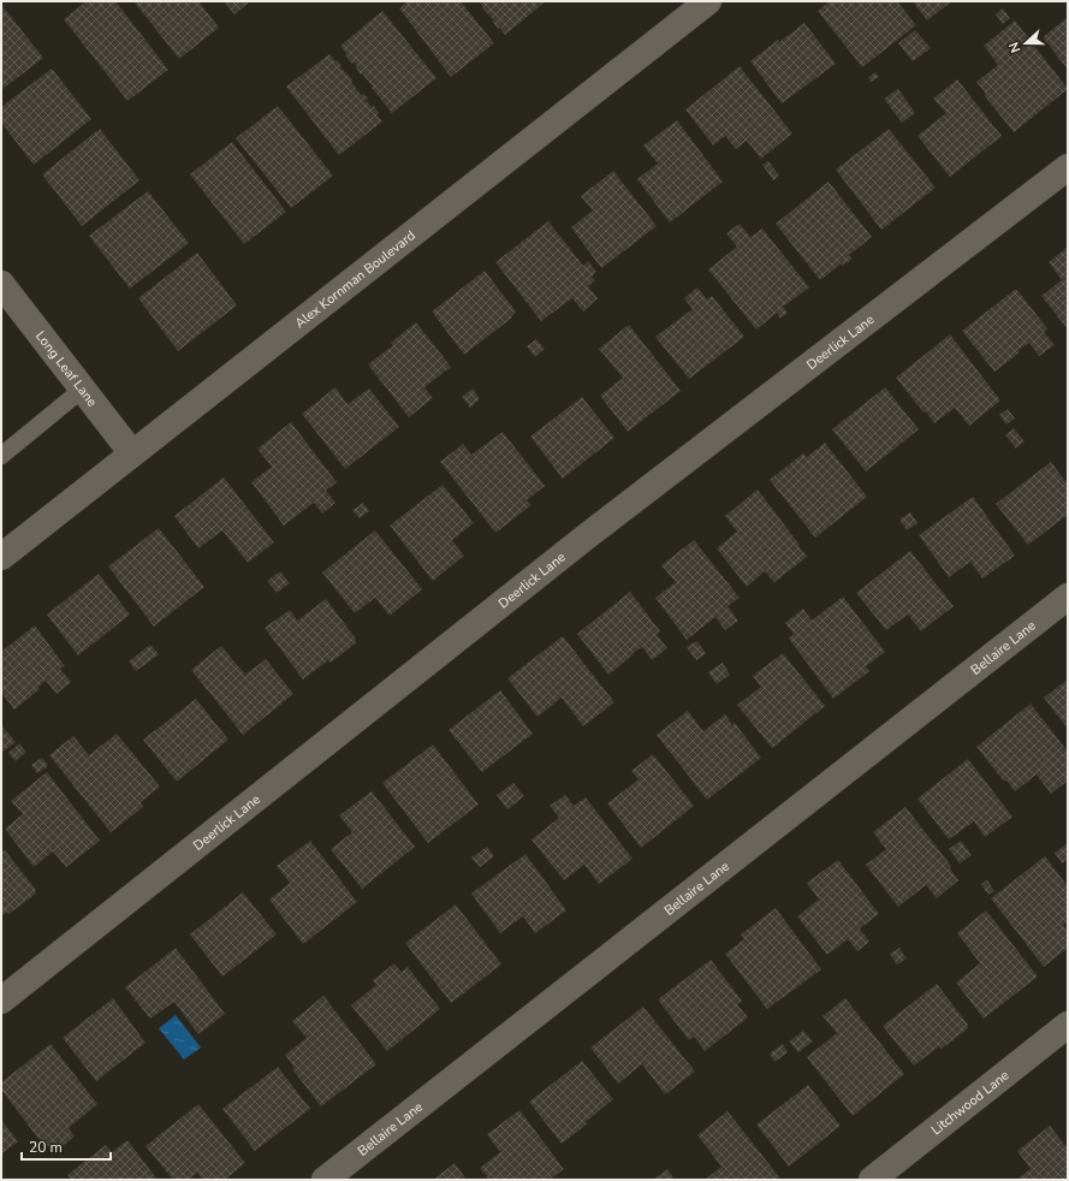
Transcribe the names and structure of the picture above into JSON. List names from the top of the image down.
{
  "streets": {
    "street": [
      "Alex Kornman Boulevard",
      "Deerlick Lane",
      "Long Leaf Lane",
      "Bellaire Lane",
      "Litchwood Lane"
    ]
  },
  "crossings": [
    ["Alex Kornman Boulevard", "Long Leaf Lane"]
  ],
  "scale_bar": "20 m",
  "north": "left"
}
